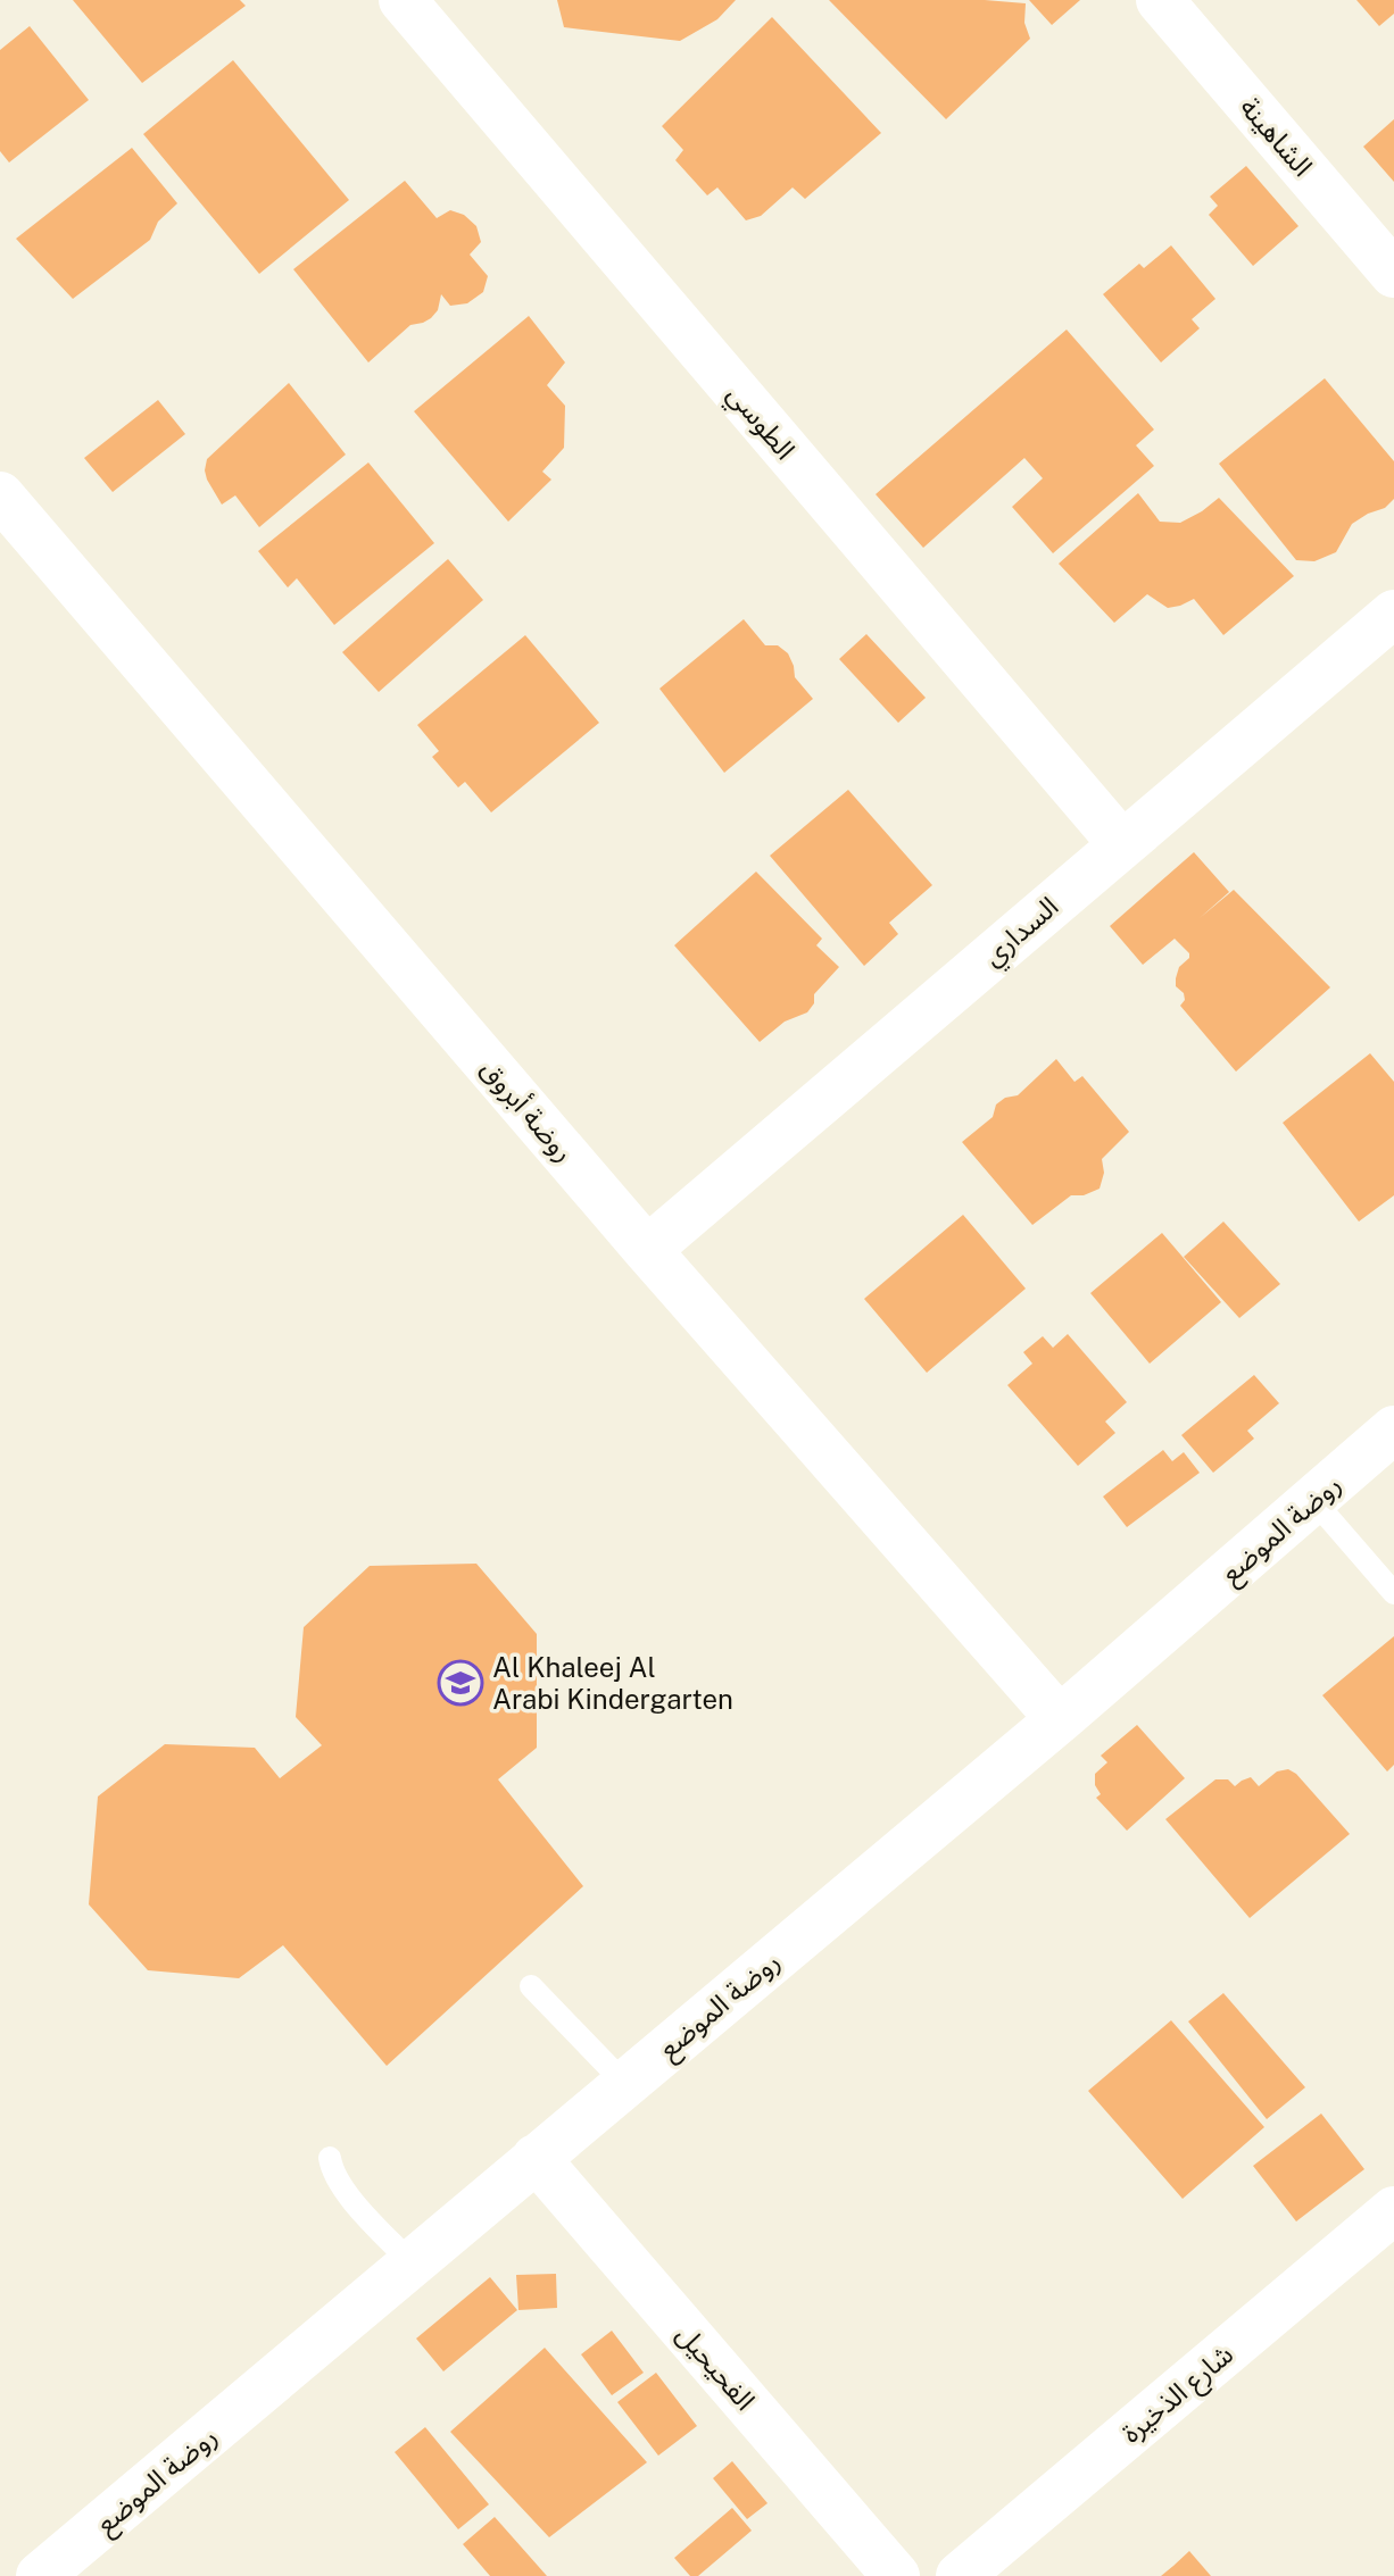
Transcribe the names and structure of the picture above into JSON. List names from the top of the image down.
{
  "streets": {
    "street": [
      "الشاهينة",
      "الطوسي",
      "السداري",
      "روضة أبروق",
      "روضة الموضع",
      "الفحيحيل",
      "شارع الذخيرة"
    ]
  },
  "crossings": [
    ["الطوسي", "السداري"],
    ["السداري", "روضة أبروق"],
    ["روضة أبروق", "روضة الموضع"],
    ["روضة الموضع", "الفحيحيل"]
  ],
  "places": {
    "school or university": ["Al Khaleej Al Arabi Kindergarten"]
  }
}
